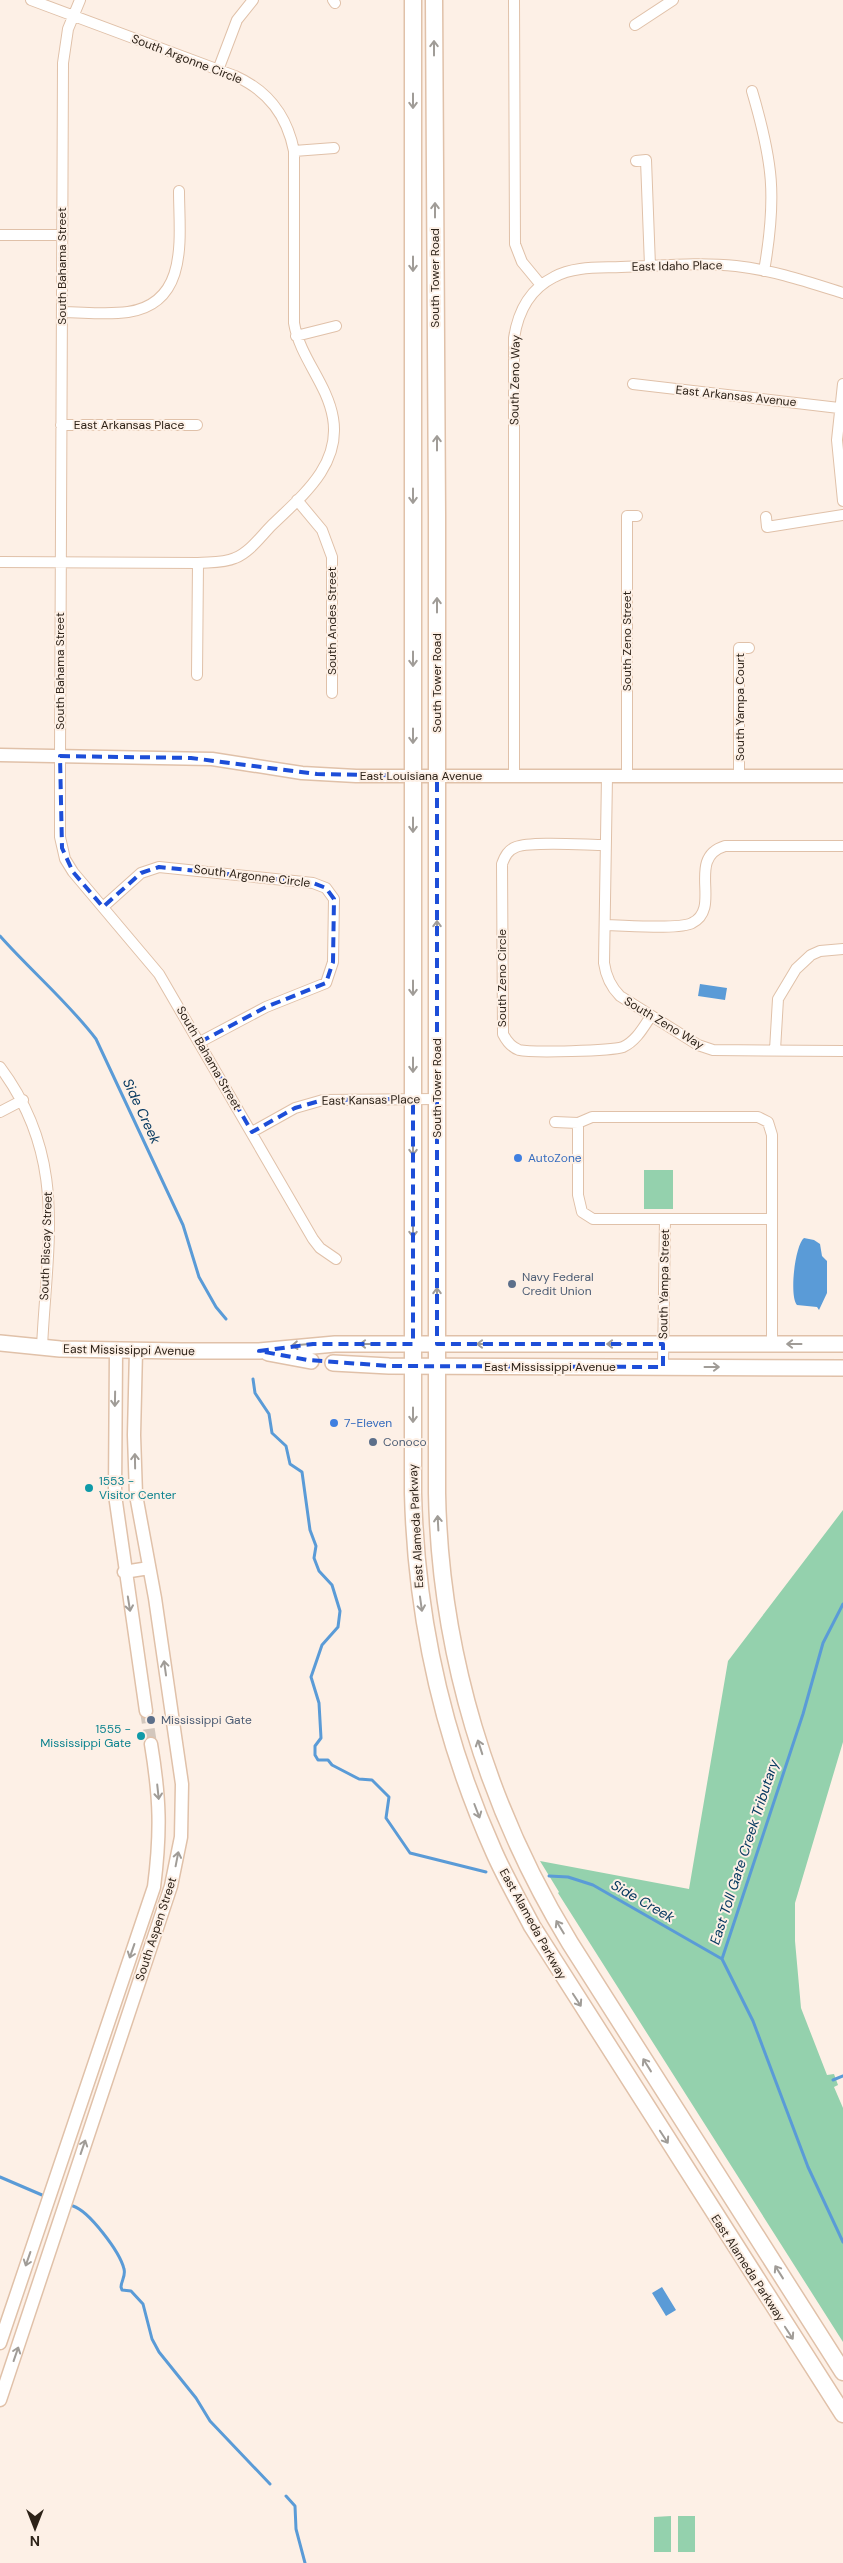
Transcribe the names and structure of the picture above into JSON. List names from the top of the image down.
{
  "streets": {
    "main road": ["South Tower Road", "East Mississippi Avenue", "East Alameda Parkway"],
    "street": [
      "South Argonne Circle",
      "South Bahama Street",
      "East Idaho Place",
      "South Zeno Way",
      "East Arkansas Avenue",
      "East Arkansas Place",
      "South Andes Street",
      "South Zeno Street",
      "South Yampa Court",
      "East Louisiana Avenue",
      "South Zeno Circle",
      "East Kansas Place",
      "South Biscay Street",
      "South Yampa Street",
      "South Aspen Street"
    ]
  },
  "crossings": [
    ["South Argonne Circle", "South Bahama Street"],
    ["South Argonne Circle", "South Andes Street"],
    ["South Bahama Street", "East Arkansas Place"],
    ["South Bahama Street", "East Louisiana Avenue"],
    ["South Bahama Street", "East Kansas Place"],
    ["East Idaho Place", "South Zeno Way"],
    ["South Tower Road", "East Louisiana Avenue"],
    ["South Tower Road", "East Kansas Place"],
    ["South Tower Road", "East Mississippi Avenue"],
    ["South Tower Road", "East Alameda Parkway"],
    ["South Zeno Way", "East Louisiana Avenue"],
    ["South Zeno Way", "South Zeno Circle"],
    ["South Zeno Street", "East Louisiana Avenue"],
    ["South Yampa Court", "East Louisiana Avenue"],
    ["South Biscay Street", "East Mississippi Avenue"],
    ["South Yampa Street", "East Mississippi Avenue"],
    ["East Mississippi Avenue", "East Alameda Parkway"],
    ["East Mississippi Avenue", "South Aspen Street"]
  ],
  "water": ["Side Creek", "East Toll Gate Creek Tributary"],
  "places": [
    "AutoZone",
    "Navy Federal Credit Union",
    "7-Eleven",
    "Conoco",
    "1553 - Visitor Center",
    "Mississippi Gate",
    "1555 - Mississippi Gate"
  ],
  "north": "bottom"
}
